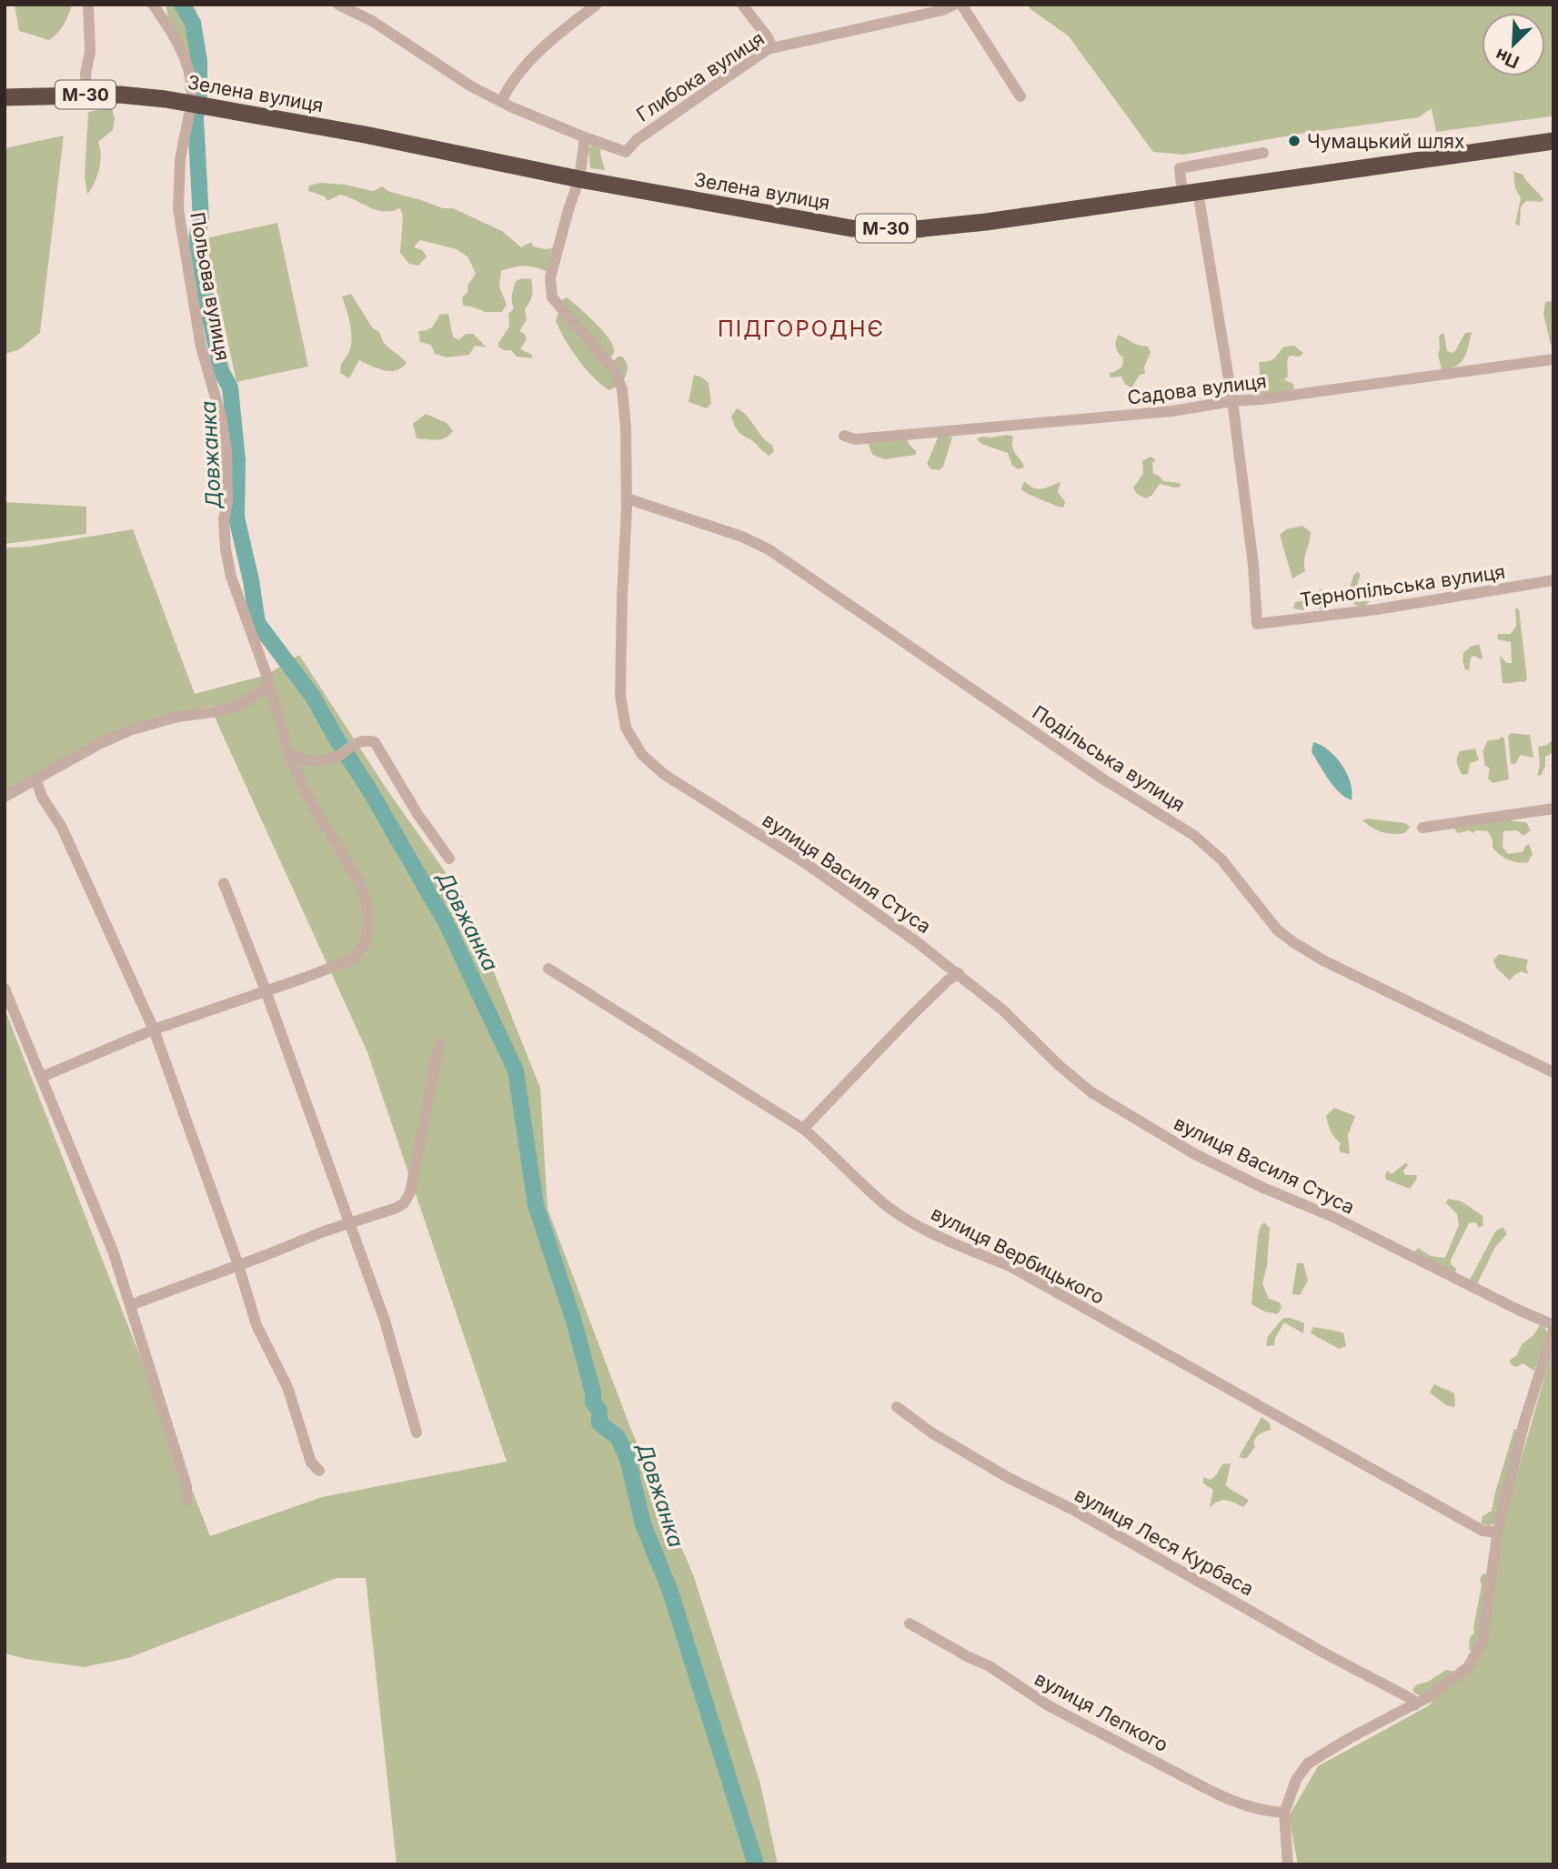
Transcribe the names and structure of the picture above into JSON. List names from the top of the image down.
{
  "streets": {
    "highway": ["Зелена вулиця", "М-30"],
    "street": [
      "Глибока вулиця",
      "Польова вулиця",
      "Садова вулиця",
      "Тернопільська вулиця",
      "Подільська вулиця",
      "вулиця Василя Стуса",
      "вулиця Вербицького",
      "вулиця Леся Курбаса",
      "вулиця Лепкого"
    ]
  },
  "crossings": [
    ["Зелена вулиця", "вулиця Василя Стуса"],
    ["Садова вулиця", "Тернопільська вулиця"],
    ["Подільська вулиця", "вулиця Василя Стуса"]
  ],
  "districts": ["ПІДГОРОДНЄ"],
  "water": ["Довжанка"],
  "places": ["Чумацький шлях"],
  "north": "bottom left"
}
